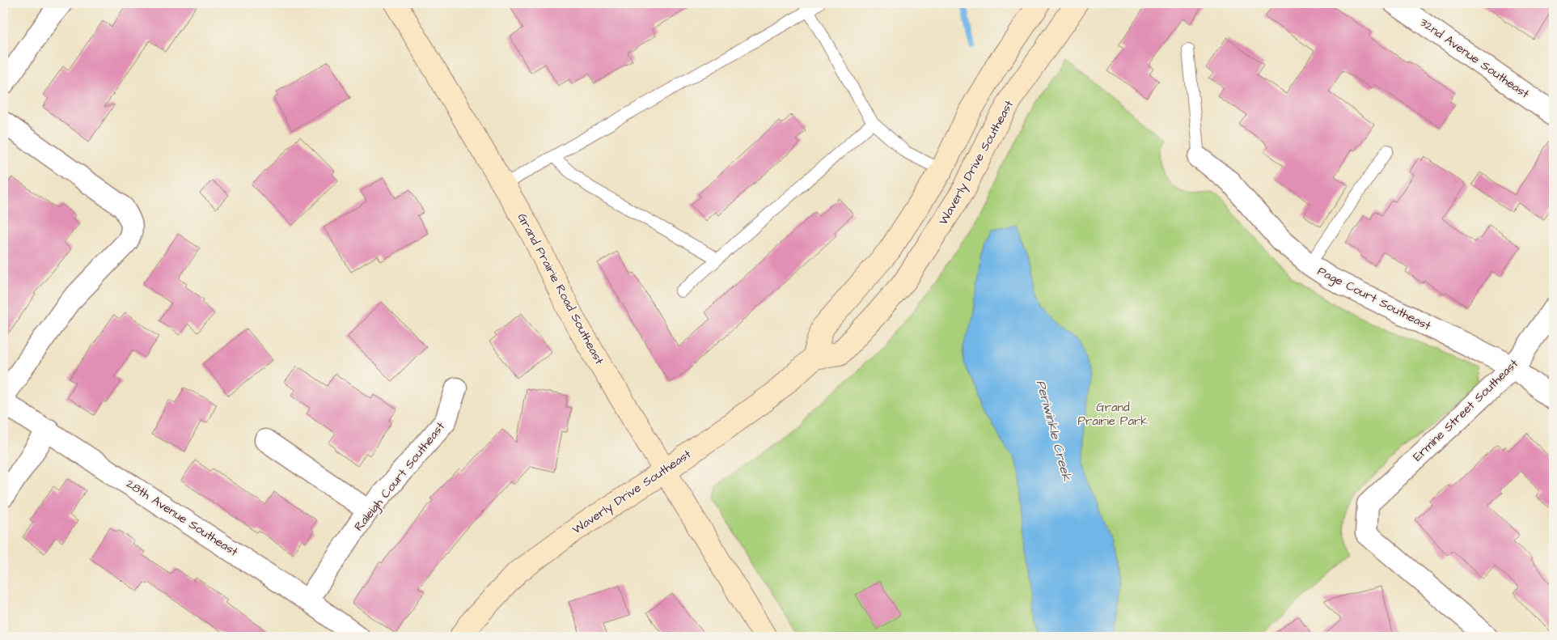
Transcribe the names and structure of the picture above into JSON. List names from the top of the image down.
{
  "streets": {
    "main road": ["Waverly Drive Southeast", "Grand Prairie Road Southeast"],
    "street": [
      "32nd Avenue Southeast",
      "Page Court Southeast",
      "Ermine Street Southeast",
      "Raleigh Court Southeast",
      "28th Avenue Southeast"
    ]
  },
  "crossings": [
    ["Waverly Drive Southeast", "Grand Prairie Road Southeast"],
    ["Page Court Southeast", "Ermine Street Southeast"],
    ["Raleigh Court Southeast", "28th Avenue Southeast"]
  ],
  "water": ["Periwinkle Creek"],
  "parks": ["Grand Prairie Park"]
}
